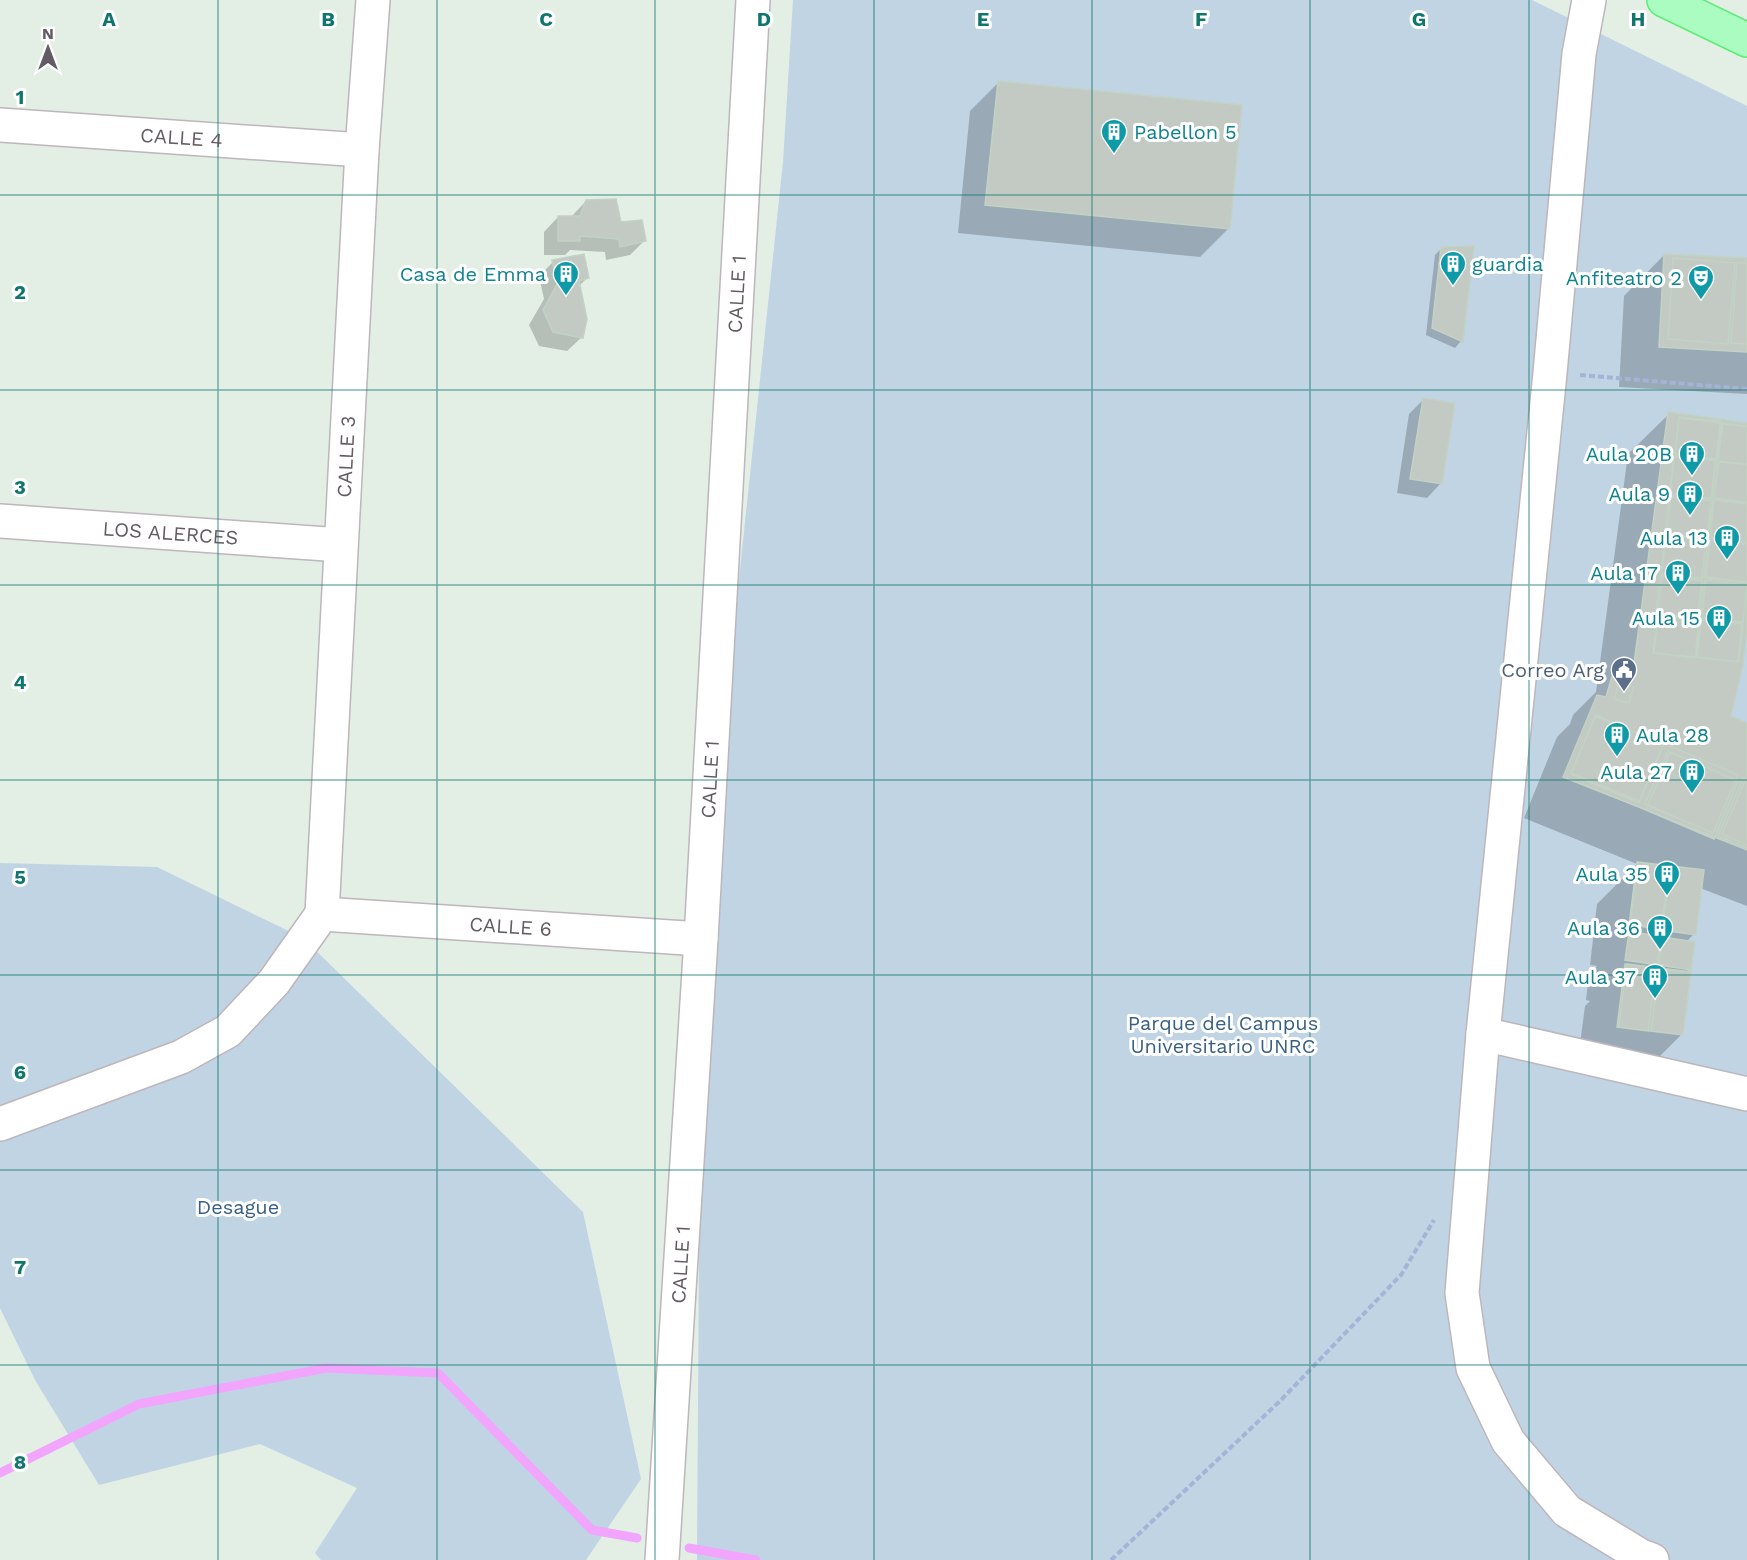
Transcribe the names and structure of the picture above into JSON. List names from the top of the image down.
{
  "streets": {
    "street": [
      "CALLE 4",
      "CALLE 1",
      "CALLE 3",
      "LOS ALERCES",
      "CALLE 6"
    ]
  },
  "crossings": [
    ["CALLE 4", "CALLE 3"],
    ["CALLE 1", "CALLE 6"],
    ["CALLE 3", "LOS ALERCES"],
    ["CALLE 3", "CALLE 6"]
  ],
  "parks": ["Parque del Campus Universitario UNRC", "Desague"],
  "places": {
    "building": [
      "Pabellon 5",
      "guardia",
      "Casa de Emma",
      "Aula 20B",
      "Aula 9",
      "Aula 13",
      "Aula 17",
      "Aula 15",
      "Aula 28",
      "Aula 27",
      "Aula 35",
      "Aula 36",
      "Aula 37"
    ],
    "theatre": ["Anfiteatro 2"],
    "public building": ["Correo Arg"]
  },
  "north": "top",
  "grid": {
    "columns": [
      "A",
      "B",
      "C",
      "D",
      "E",
      "F",
      "G",
      "H"
    ],
    "rows": [
      "1",
      "2",
      "3",
      "4",
      "5",
      "6",
      "7",
      "8"
    ]
  }
}
